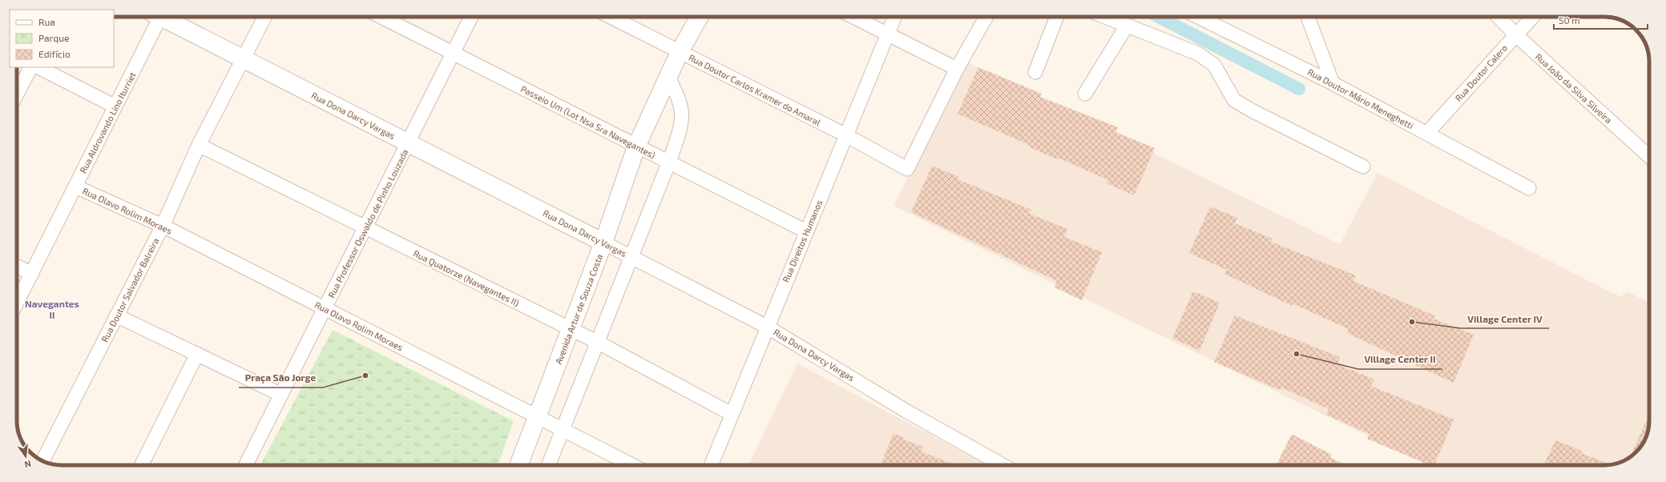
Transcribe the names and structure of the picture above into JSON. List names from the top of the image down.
{
  "streets": {
    "street": [
      "Rua Doutor Calero",
      "Rua João da Silva Silveira",
      "Rua Doutor Carlos Kramer do Amaral",
      "Rua Doutor Mário Meneghetti",
      "Rua Dona Darcy Vargas",
      "Passeio Um (Lot Nsa Sra Navegantes)",
      "Rua Aldrovando Lino Iturriet",
      "Rua Olavo Rolim Moraes",
      "Rua Professor Oswaldo de Pinho Louzada",
      "Rua Direitos Humanos",
      "Rua Quatorze (Navegantes II)",
      "Rua Doutor Salvador Balreira",
      "Avenida Artur de Souza Costa"
    ]
  },
  "crossings": [
    ["Rua Doutor Calero", "Rua João da Silva Silveira"],
    ["Rua Doutor Calero", "Rua Doutor Mário Meneghetti"],
    ["Rua Doutor Carlos Kramer do Amaral", "Rua Direitos Humanos"],
    ["Rua Doutor Carlos Kramer do Amaral", "Avenida Artur de Souza Costa"],
    ["Rua Dona Darcy Vargas", "Rua Professor Oswaldo de Pinho Louzada"],
    ["Rua Dona Darcy Vargas", "Rua Direitos Humanos"],
    ["Rua Dona Darcy Vargas", "Rua Doutor Salvador Balreira"],
    ["Rua Dona Darcy Vargas", "Avenida Artur de Souza Costa"],
    ["Passeio Um (Lot Nsa Sra Navegantes)", "Rua Professor Oswaldo de Pinho Louzada"],
    ["Passeio Um (Lot Nsa Sra Navegantes)", "Rua Direitos Humanos"],
    ["Passeio Um (Lot Nsa Sra Navegantes)", "Avenida Artur de Souza Costa"],
    ["Rua Aldrovando Lino Iturriet", "Rua Olavo Rolim Moraes"],
    ["Rua Olavo Rolim Moraes", "Rua Professor Oswaldo de Pinho Louzada"],
    ["Rua Olavo Rolim Moraes", "Rua Doutor Salvador Balreira"],
    ["Rua Olavo Rolim Moraes", "Avenida Artur de Souza Costa"],
    ["Rua Professor Oswaldo de Pinho Louzada", "Rua Quatorze (Navegantes II)"],
    ["Rua Direitos Humanos", "Rua Quatorze (Navegantes II)"],
    ["Rua Quatorze (Navegantes II)", "Rua Doutor Salvador Balreira"],
    ["Rua Quatorze (Navegantes II)", "Avenida Artur de Souza Costa"]
  ],
  "districts": ["Navegantes II"],
  "places": ["Village Center IV", "Village Center II", "Praça São Jorge"],
  "legend": ["Rua", "Parque", "Edifício"],
  "scale_bar": "50 m",
  "north": "bottom"
}
